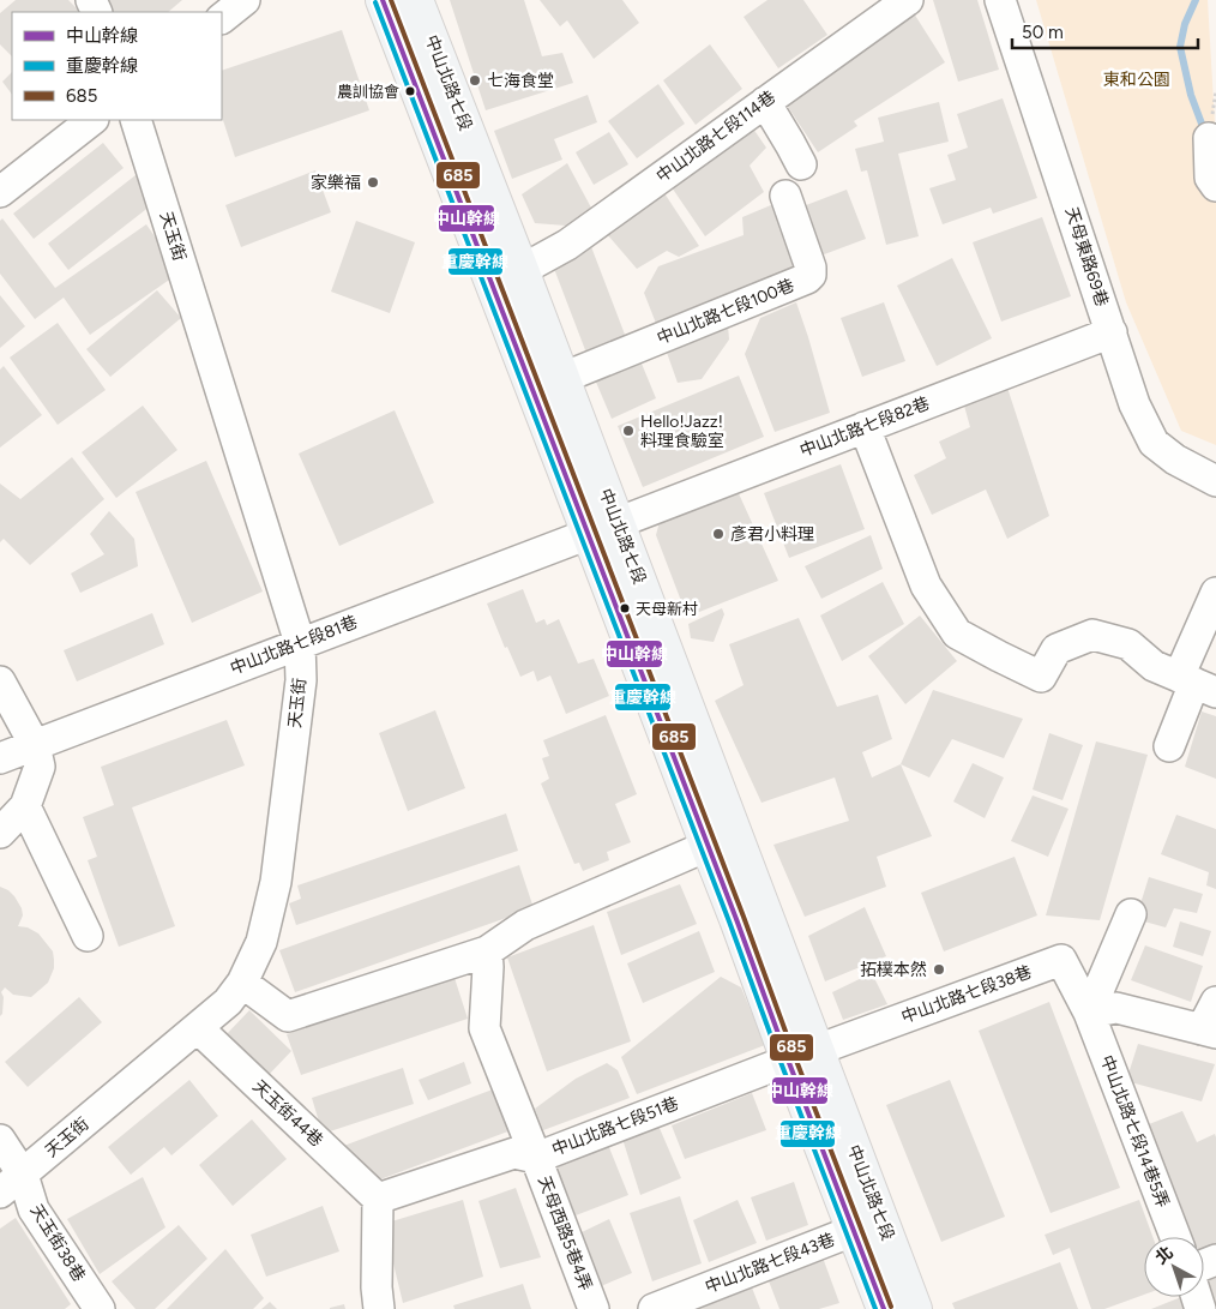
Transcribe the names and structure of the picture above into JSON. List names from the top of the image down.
{
  "streets": {
    "main road": ["中山北路七段"],
    "street": [
      "中山北路七段114巷",
      "天玉街",
      "天母東路69巷",
      "中山北路七段100巷",
      "中山北路七段82巷",
      "中山北路七段81巷",
      "中山北路七段38巷",
      "天玉街44巷",
      "中山北路七段51巷",
      "中山北路七段14巷5弄",
      "天母西路5巷4弄",
      "天玉街38巷",
      "中山北路七段43巷"
    ]
  },
  "crossings": [
    ["中山北路七段", "中山北路七段114巷"],
    ["中山北路七段", "中山北路七段100巷"],
    ["中山北路七段", "中山北路七段82巷"],
    ["中山北路七段", "中山北路七段81巷"],
    ["中山北路七段", "中山北路七段38巷"],
    ["中山北路七段", "中山北路七段51巷"],
    ["中山北路七段", "中山北路七段43巷"],
    ["天玉街", "中山北路七段81巷"],
    ["天玉街", "天玉街44巷"],
    ["天玉街", "天玉街38巷"],
    ["天母東路69巷", "中山北路七段82巷"],
    ["中山北路七段82巷", "中山北路七段81巷"],
    ["中山北路七段38巷", "中山北路七段51巷"],
    ["中山北路七段38巷", "中山北路七段14巷5弄"],
    ["天玉街44巷", "中山北路七段51巷"],
    ["中山北路七段51巷", "天母西路5巷4弄"]
  ],
  "parks": ["東和公園"],
  "places": [
    "七海食堂",
    "農訓協會",
    "家樂福",
    "Hello!Jazz! 料理食驗室",
    "彥君小料理",
    "天母新村",
    "拓樸本然"
  ],
  "lines": ["transit line 中山幹線", "transit line 685", "transit line 重慶幹線"],
  "legend": ["中山幹線", "重慶幹線", "685"],
  "scale_bar": "50 m",
  "north": "top left"
}
